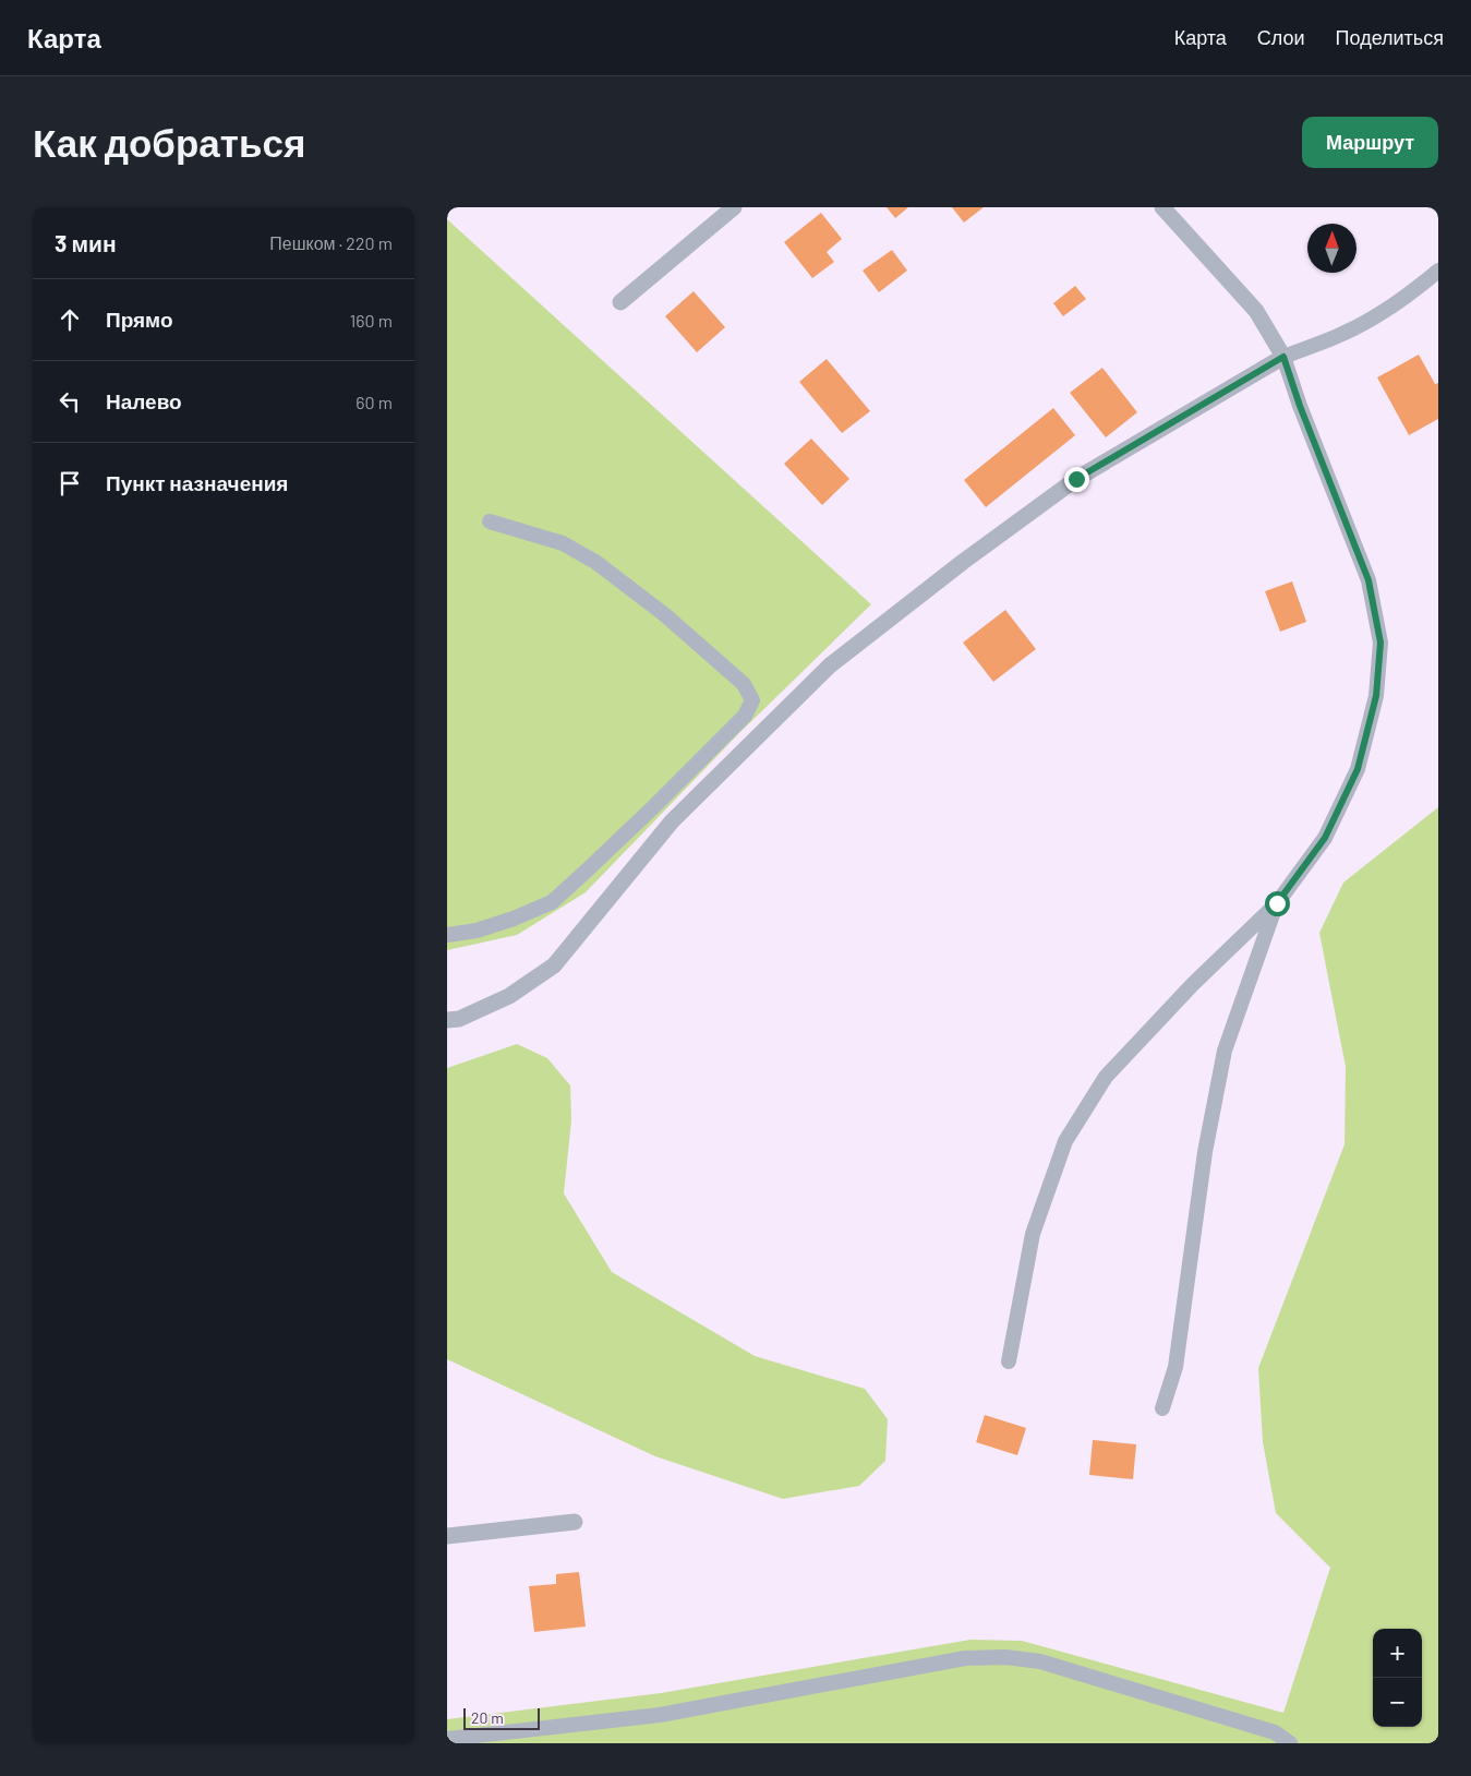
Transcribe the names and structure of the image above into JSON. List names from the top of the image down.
{
  "scale_bar": "20 m",
  "north": "top",
  "page": {
    "header": "Карта",
    "nav": ["Карта", "Слои", "Поделиться"],
    "buttons": "Маршрут",
    "title": "Как добраться",
    "heading": ["3 мин", "Пешком · 220 m"],
    "list": [
      ["Прямо", "160 m"],
      ["Налево", "60 m"],
      "Пункт назначения"
    ],
    "map_buttons": ["+", "−"],
    "scale": "20 m"
  }
}
